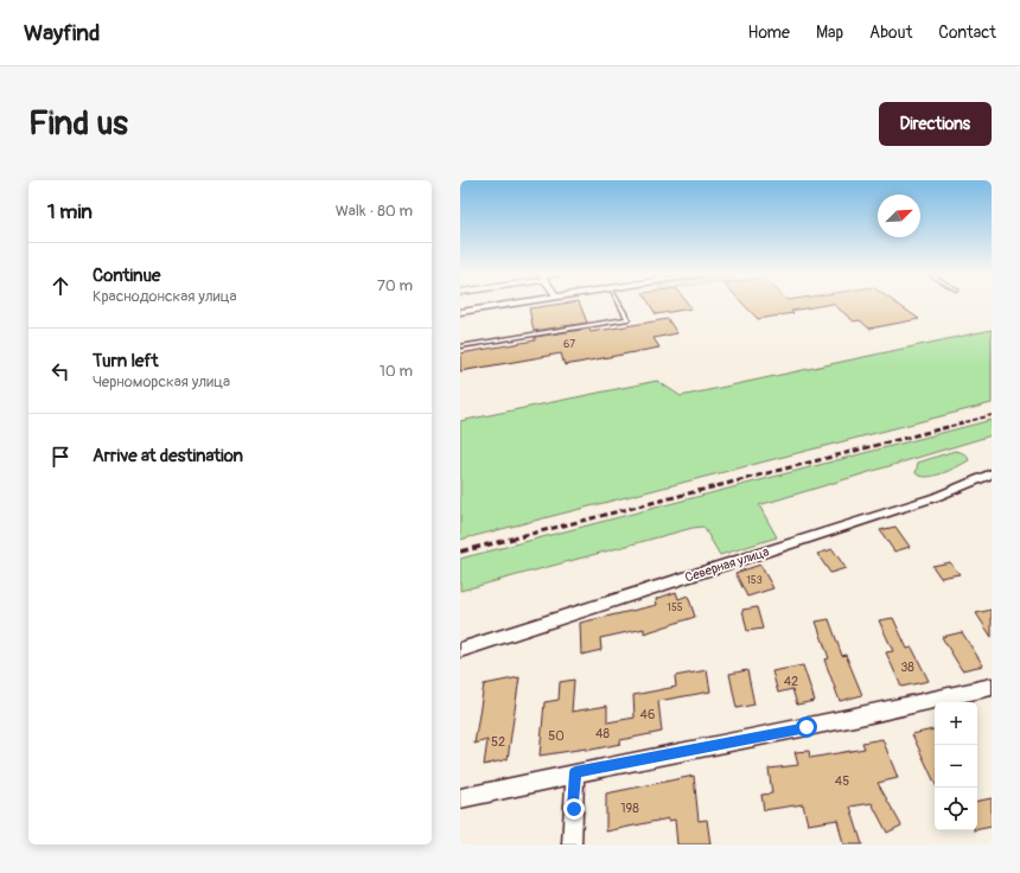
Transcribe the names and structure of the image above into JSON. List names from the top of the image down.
{
  "streets": {
    "street": ["Северная улица"]
  },
  "house_numbers": [
    "67",
    "153",
    "155",
    "38",
    "42",
    "46",
    "48",
    "50",
    "52",
    "45",
    "198"
  ],
  "north": "top right",
  "page": {
    "header": "Wayfind",
    "nav": [
      "Home",
      "Map",
      "About",
      "Contact"
    ],
    "buttons": "Directions",
    "title": "Find us",
    "heading": ["1 min", "Walk · 80 m"],
    "list": [
      ["Continue", "Краснодонская улица", "70 m"],
      ["Turn left", "Черноморская улица", "10 m"],
      "Arrive at destination"
    ],
    "map_buttons": ["+", "−"]
  }
}
